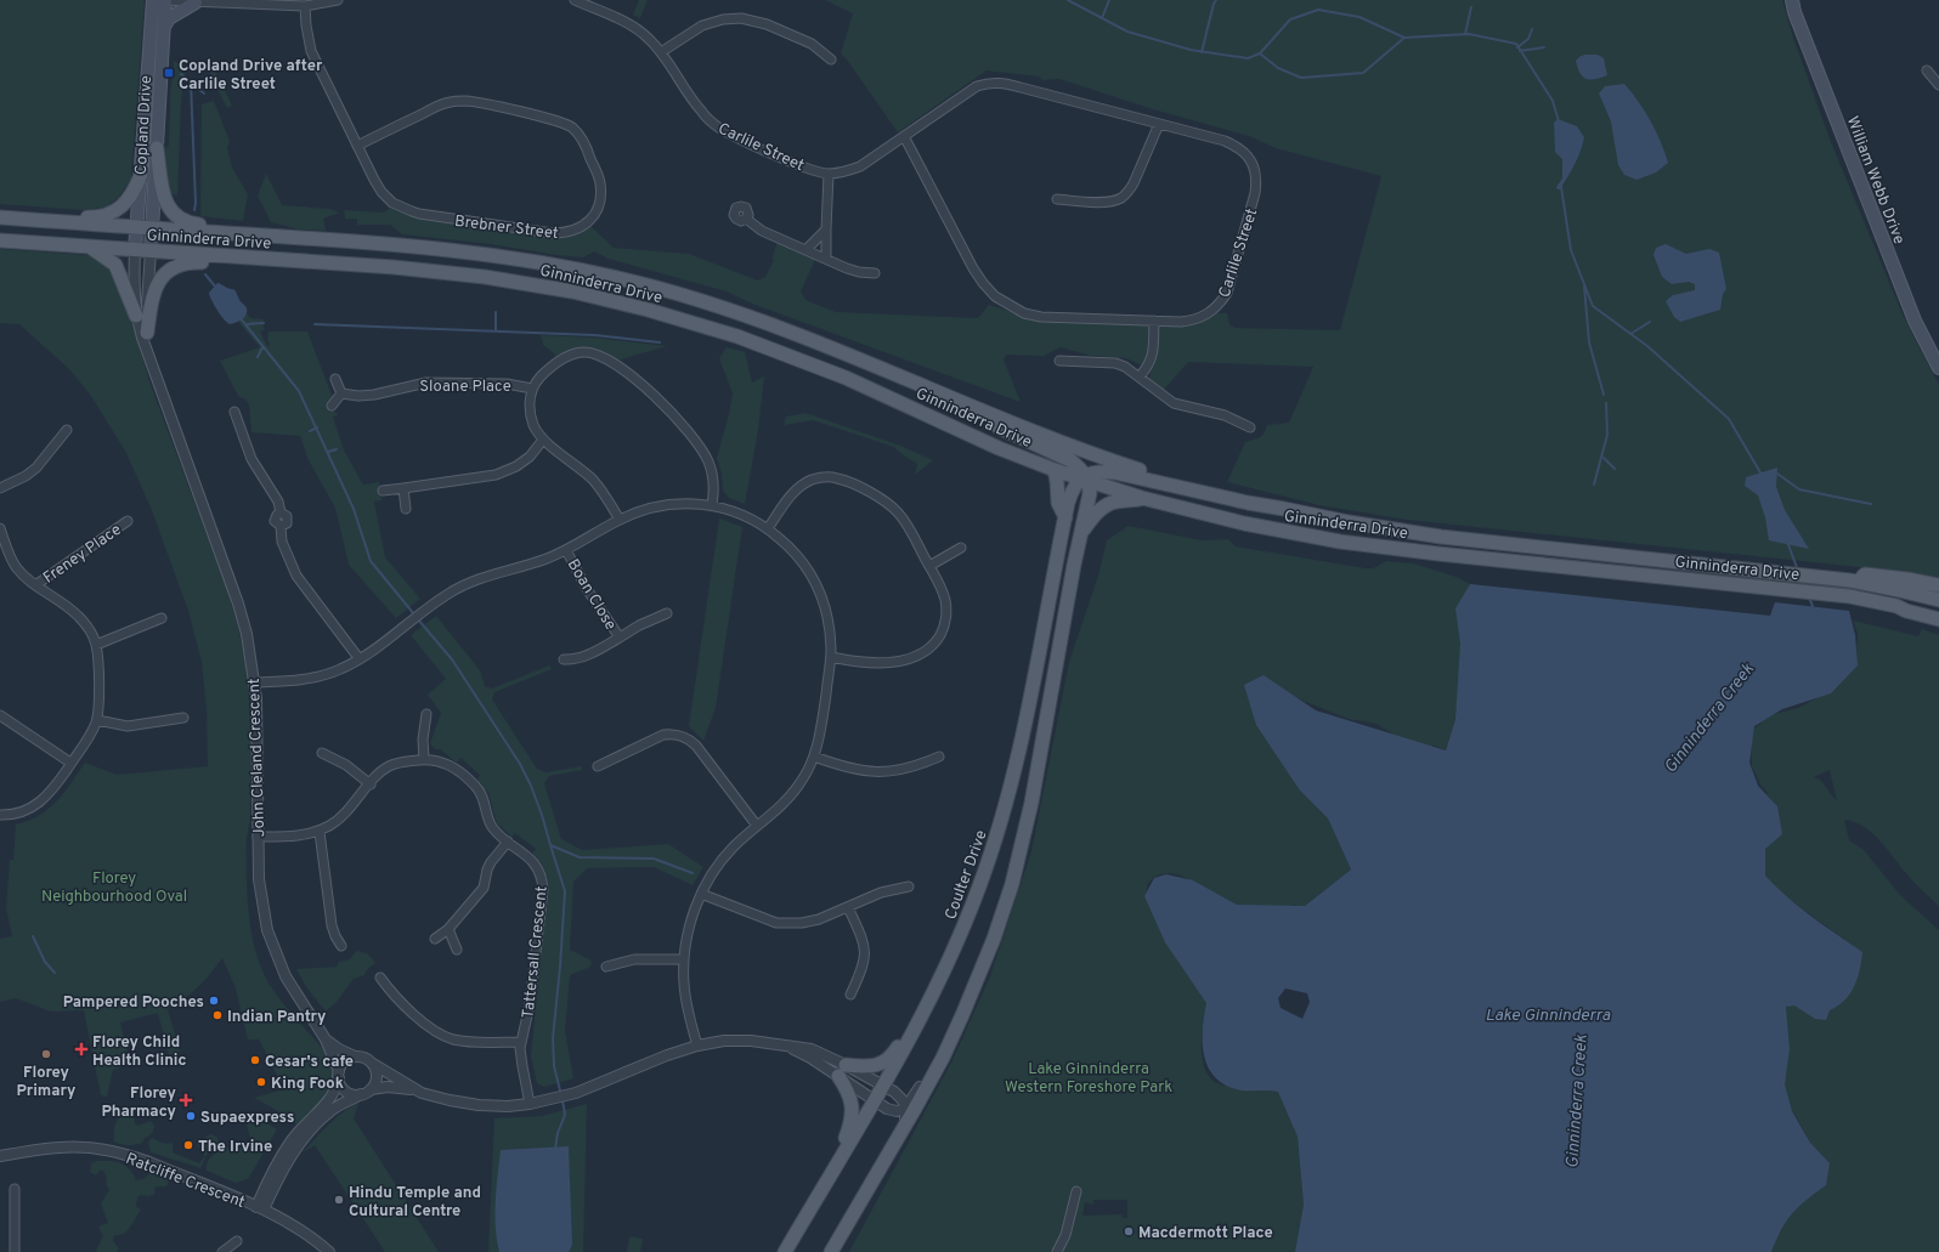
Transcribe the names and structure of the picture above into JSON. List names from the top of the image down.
{
  "streets": {
    "main road": [
      "Copland Drive",
      "William Webb Drive",
      "Ginninderra Drive",
      "Coulter Drive"
    ],
    "street": [
      "Carlile Street",
      "Brebner Street",
      "Sloane Place",
      "Freney Place",
      "Boan Close",
      "John Cleland Crescent",
      "Tattersall Crescent",
      "Ratcliffe Crescent"
    ]
  },
  "crossings": [
    ["Copland Drive", "Ginninderra Drive"],
    ["Copland Drive", "John Cleland Crescent"],
    ["Ginninderra Drive", "John Cleland Crescent"],
    ["Ginninderra Drive", "Coulter Drive"],
    ["John Cleland Crescent", "Tattersall Crescent"]
  ],
  "water": ["Ginninderra Creek", "Lake Ginninderra"],
  "parks": ["Florey Neighbourhood Oval", "Lake Ginninderra Western Foreshore Park"],
  "places": {
    "transit": ["Copland Drive after Carlile Street"],
    "other": [
      "Pampered Pooches",
      "Indian Pantry",
      "Florey Primary",
      "Cesar's cafe",
      "King Fook",
      "Supaexpress",
      "The Irvine",
      "Hindu Temple and Cultural Centre",
      "Macdermott Place"
    ],
    "health": ["Florey Child Health Clinic", "Florey Pharmacy"]
  }
}
